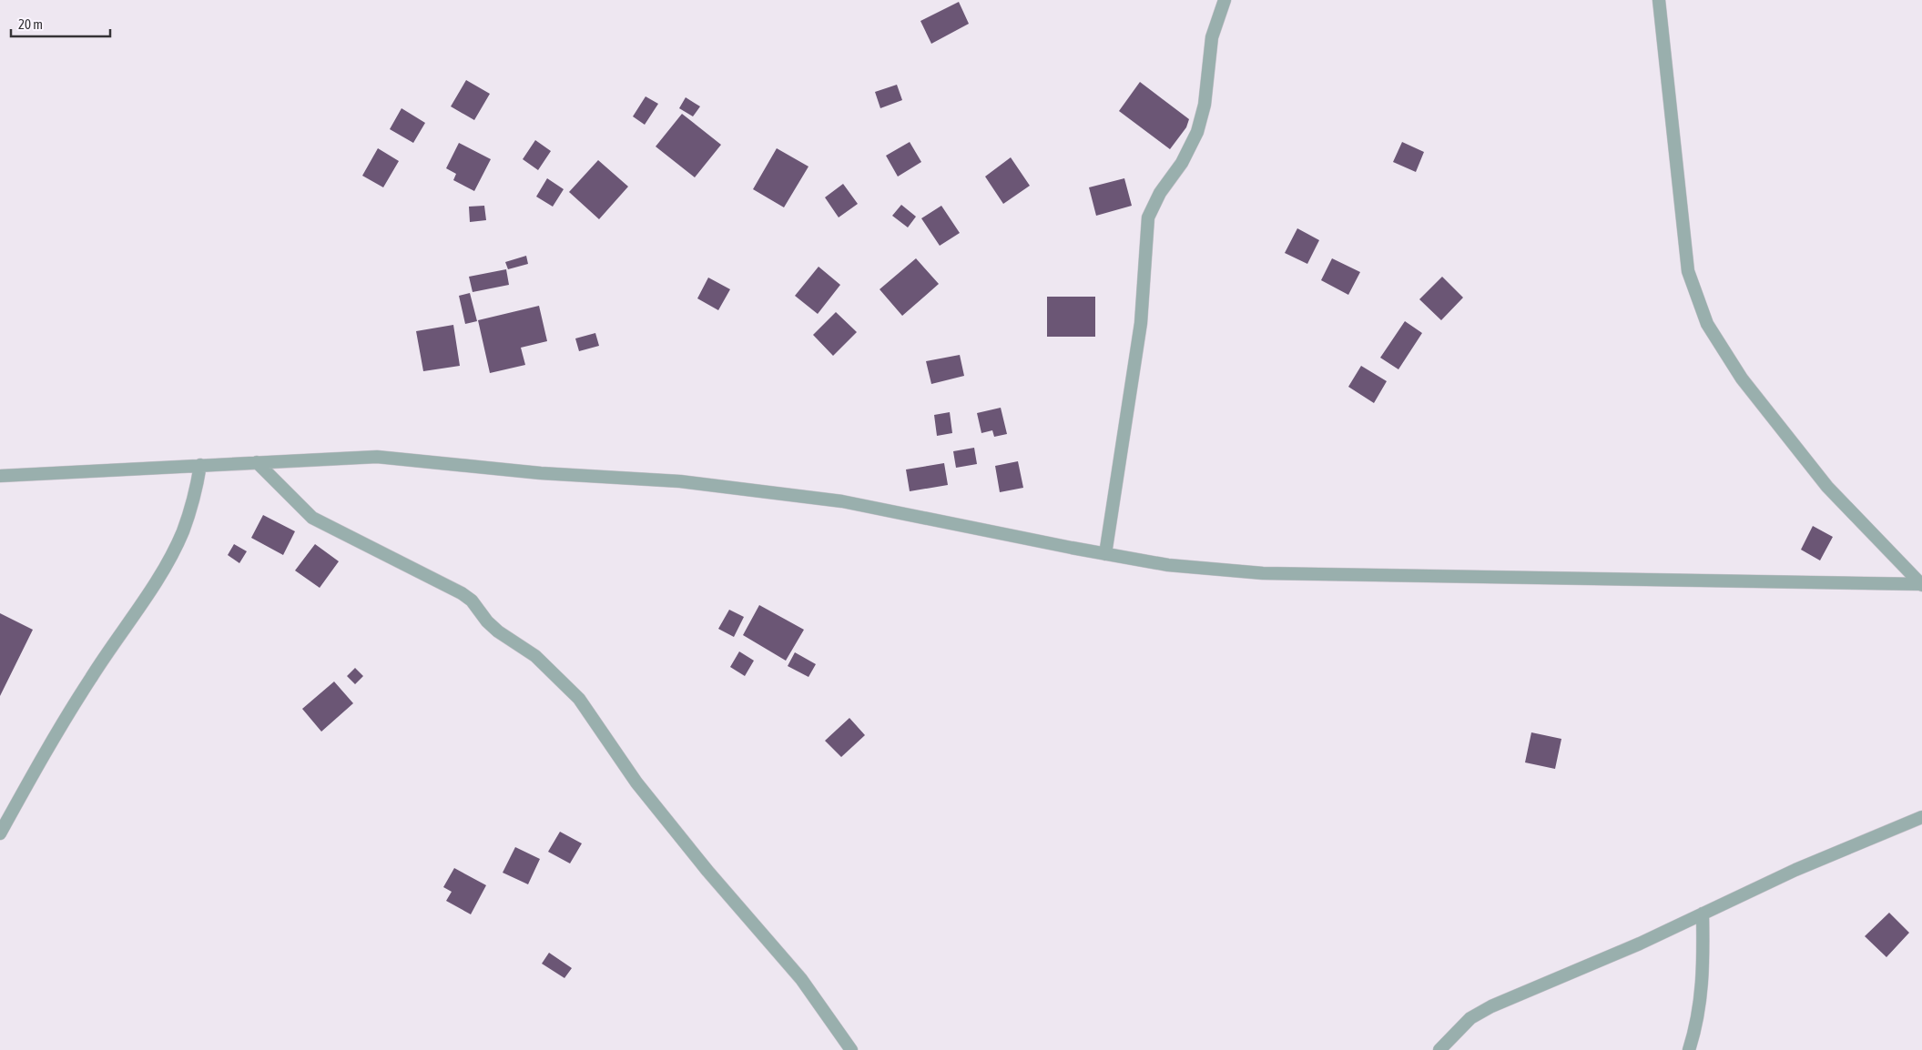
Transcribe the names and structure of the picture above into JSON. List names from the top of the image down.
{
  "scale_bar": "20 m"
}
